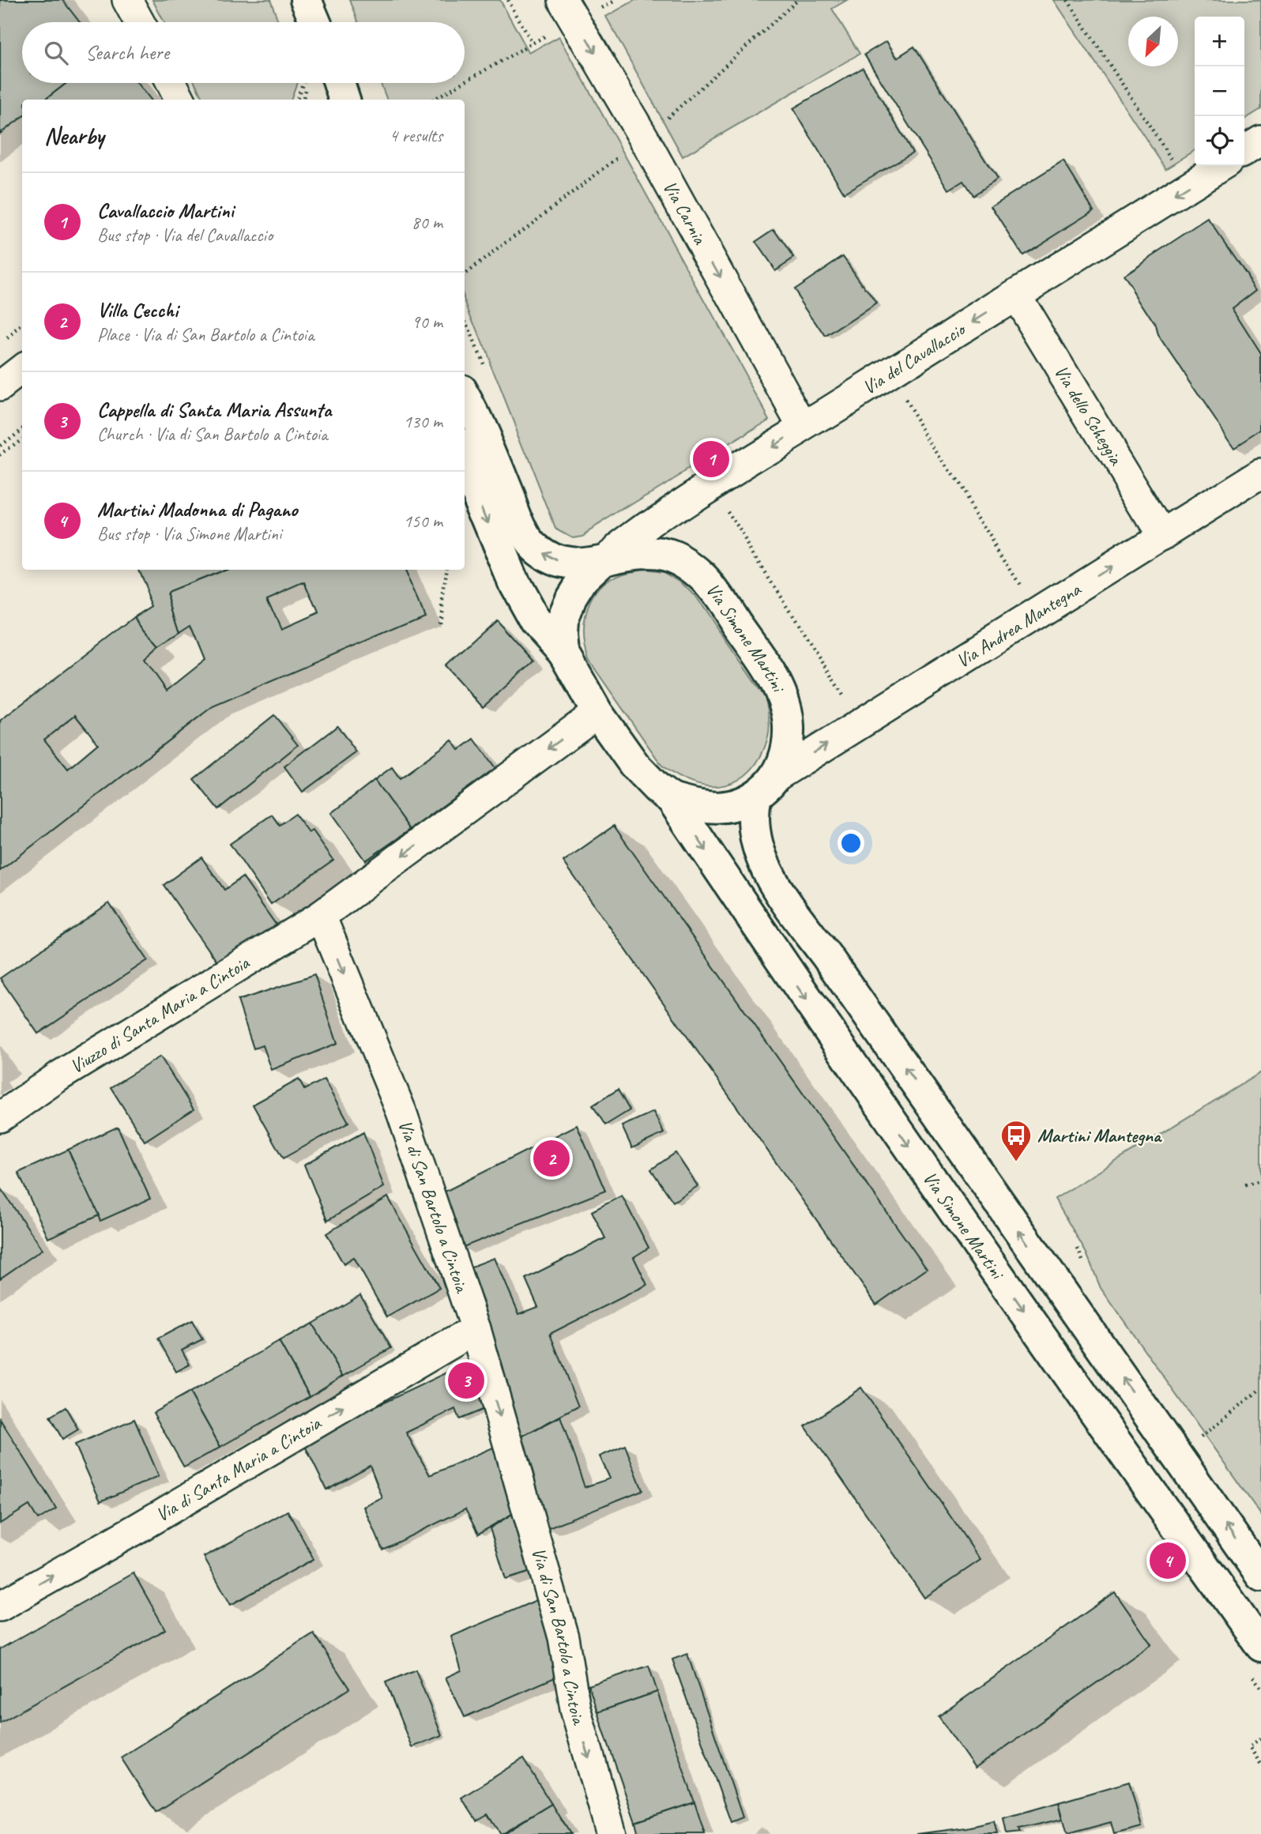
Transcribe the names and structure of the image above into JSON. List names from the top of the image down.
{
  "streets": {
    "street": [
      "Via Carnia",
      "Via del Cavallaccio",
      "Via dello Scheggia",
      "Via Andrea Mantegna",
      "Via Simone Martini",
      "Viuzzo di Santa Maria a Cintoia",
      "Via di San Bartolo a Cintoia",
      "Via di Santa Maria a Cintoia"
    ]
  },
  "crossings": [
    ["Via Carnia", "Via del Cavallaccio"],
    ["Via del Cavallaccio", "Via dello Scheggia"],
    ["Via del Cavallaccio", "Via Simone Martini"],
    ["Via dello Scheggia", "Via Andrea Mantegna"],
    ["Via Andrea Mantegna", "Via Simone Martini"],
    ["Viuzzo di Santa Maria a Cintoia", "Via di San Bartolo a Cintoia"],
    ["Via di San Bartolo a Cintoia", "Via di Santa Maria a Cintoia"]
  ],
  "one_way": [
    "Via Carnia",
    "Via del Cavallaccio",
    "Via Andrea Mantegna",
    "Via di San Bartolo a Cintoia",
    "Via di Santa Maria a Cintoia"
  ],
  "places": {
    "bus stop": ["Martini Mantegna"]
  },
  "north": "bottom left",
  "page": {
    "map_buttons": ["+", "−"],
    "search": "Search here",
    "heading": ["Nearby", "4 results"],
    "list": [
      {
        "mark": "1",
        "name": "Cavallaccio Martini",
        "note": "Bus stop · Via del Cavallaccio",
        "value": "80 m"
      },
      {
        "mark": "2",
        "name": "Villa Cecchi",
        "note": "Place · Via di San Bartolo a Cintoia",
        "value": "90 m"
      },
      {
        "mark": "3",
        "name": "Cappella di Santa Maria Assunta",
        "note": "Church · Via di San Bartolo a Cintoia",
        "value": "130 m"
      },
      {
        "mark": "4",
        "name": "Martini Madonna di Pagano",
        "note": "Bus stop · Via Simone Martini",
        "value": "150 m"
      }
    ],
    "pins": [
      "1",
      "2",
      "3",
      "4"
    ]
  }
}
